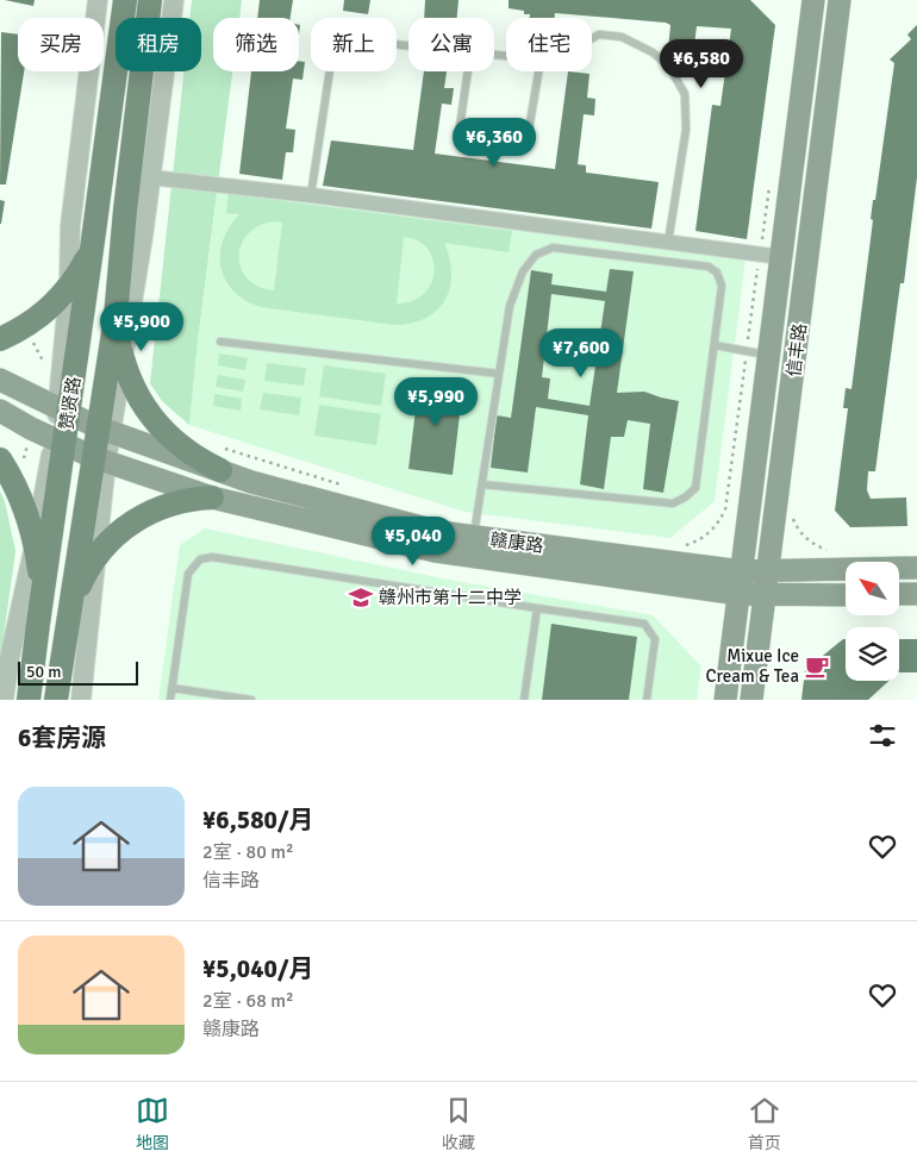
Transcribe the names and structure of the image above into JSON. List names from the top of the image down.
{
  "streets": {
    "main road": ["信丰路", "赞贤路", "赣康路"]
  },
  "crossings": [
    ["信丰路", "赣康路"],
    ["赞贤路", "赣康路"]
  ],
  "places": {
    "school or university": ["赣州市第十二中学"],
    "cafe": ["Mixue Ice Cream & Tea"]
  },
  "scale_bar": "50 m",
  "north": "top left",
  "page": {
    "chip": [
      "买房",
      "租房",
      "筛选",
      "新上",
      "公寓",
      "住宅"
    ],
    "price": [
      "¥6,580",
      "¥6,360",
      "¥5,900",
      "¥7,600",
      "¥5,990",
      "¥5,040"
    ],
    "scale": "50 m",
    "heading": "6套房源",
    "list": [
      {
        "name": "¥6,580/月",
        "note": "2室 · 80 m² · 信丰路"
      },
      {
        "name": "¥5,040/月",
        "note": "2室 · 68 m² · 赣康路"
      }
    ],
    "tabs": ["地图", "收藏", "首页"]
  }
}
